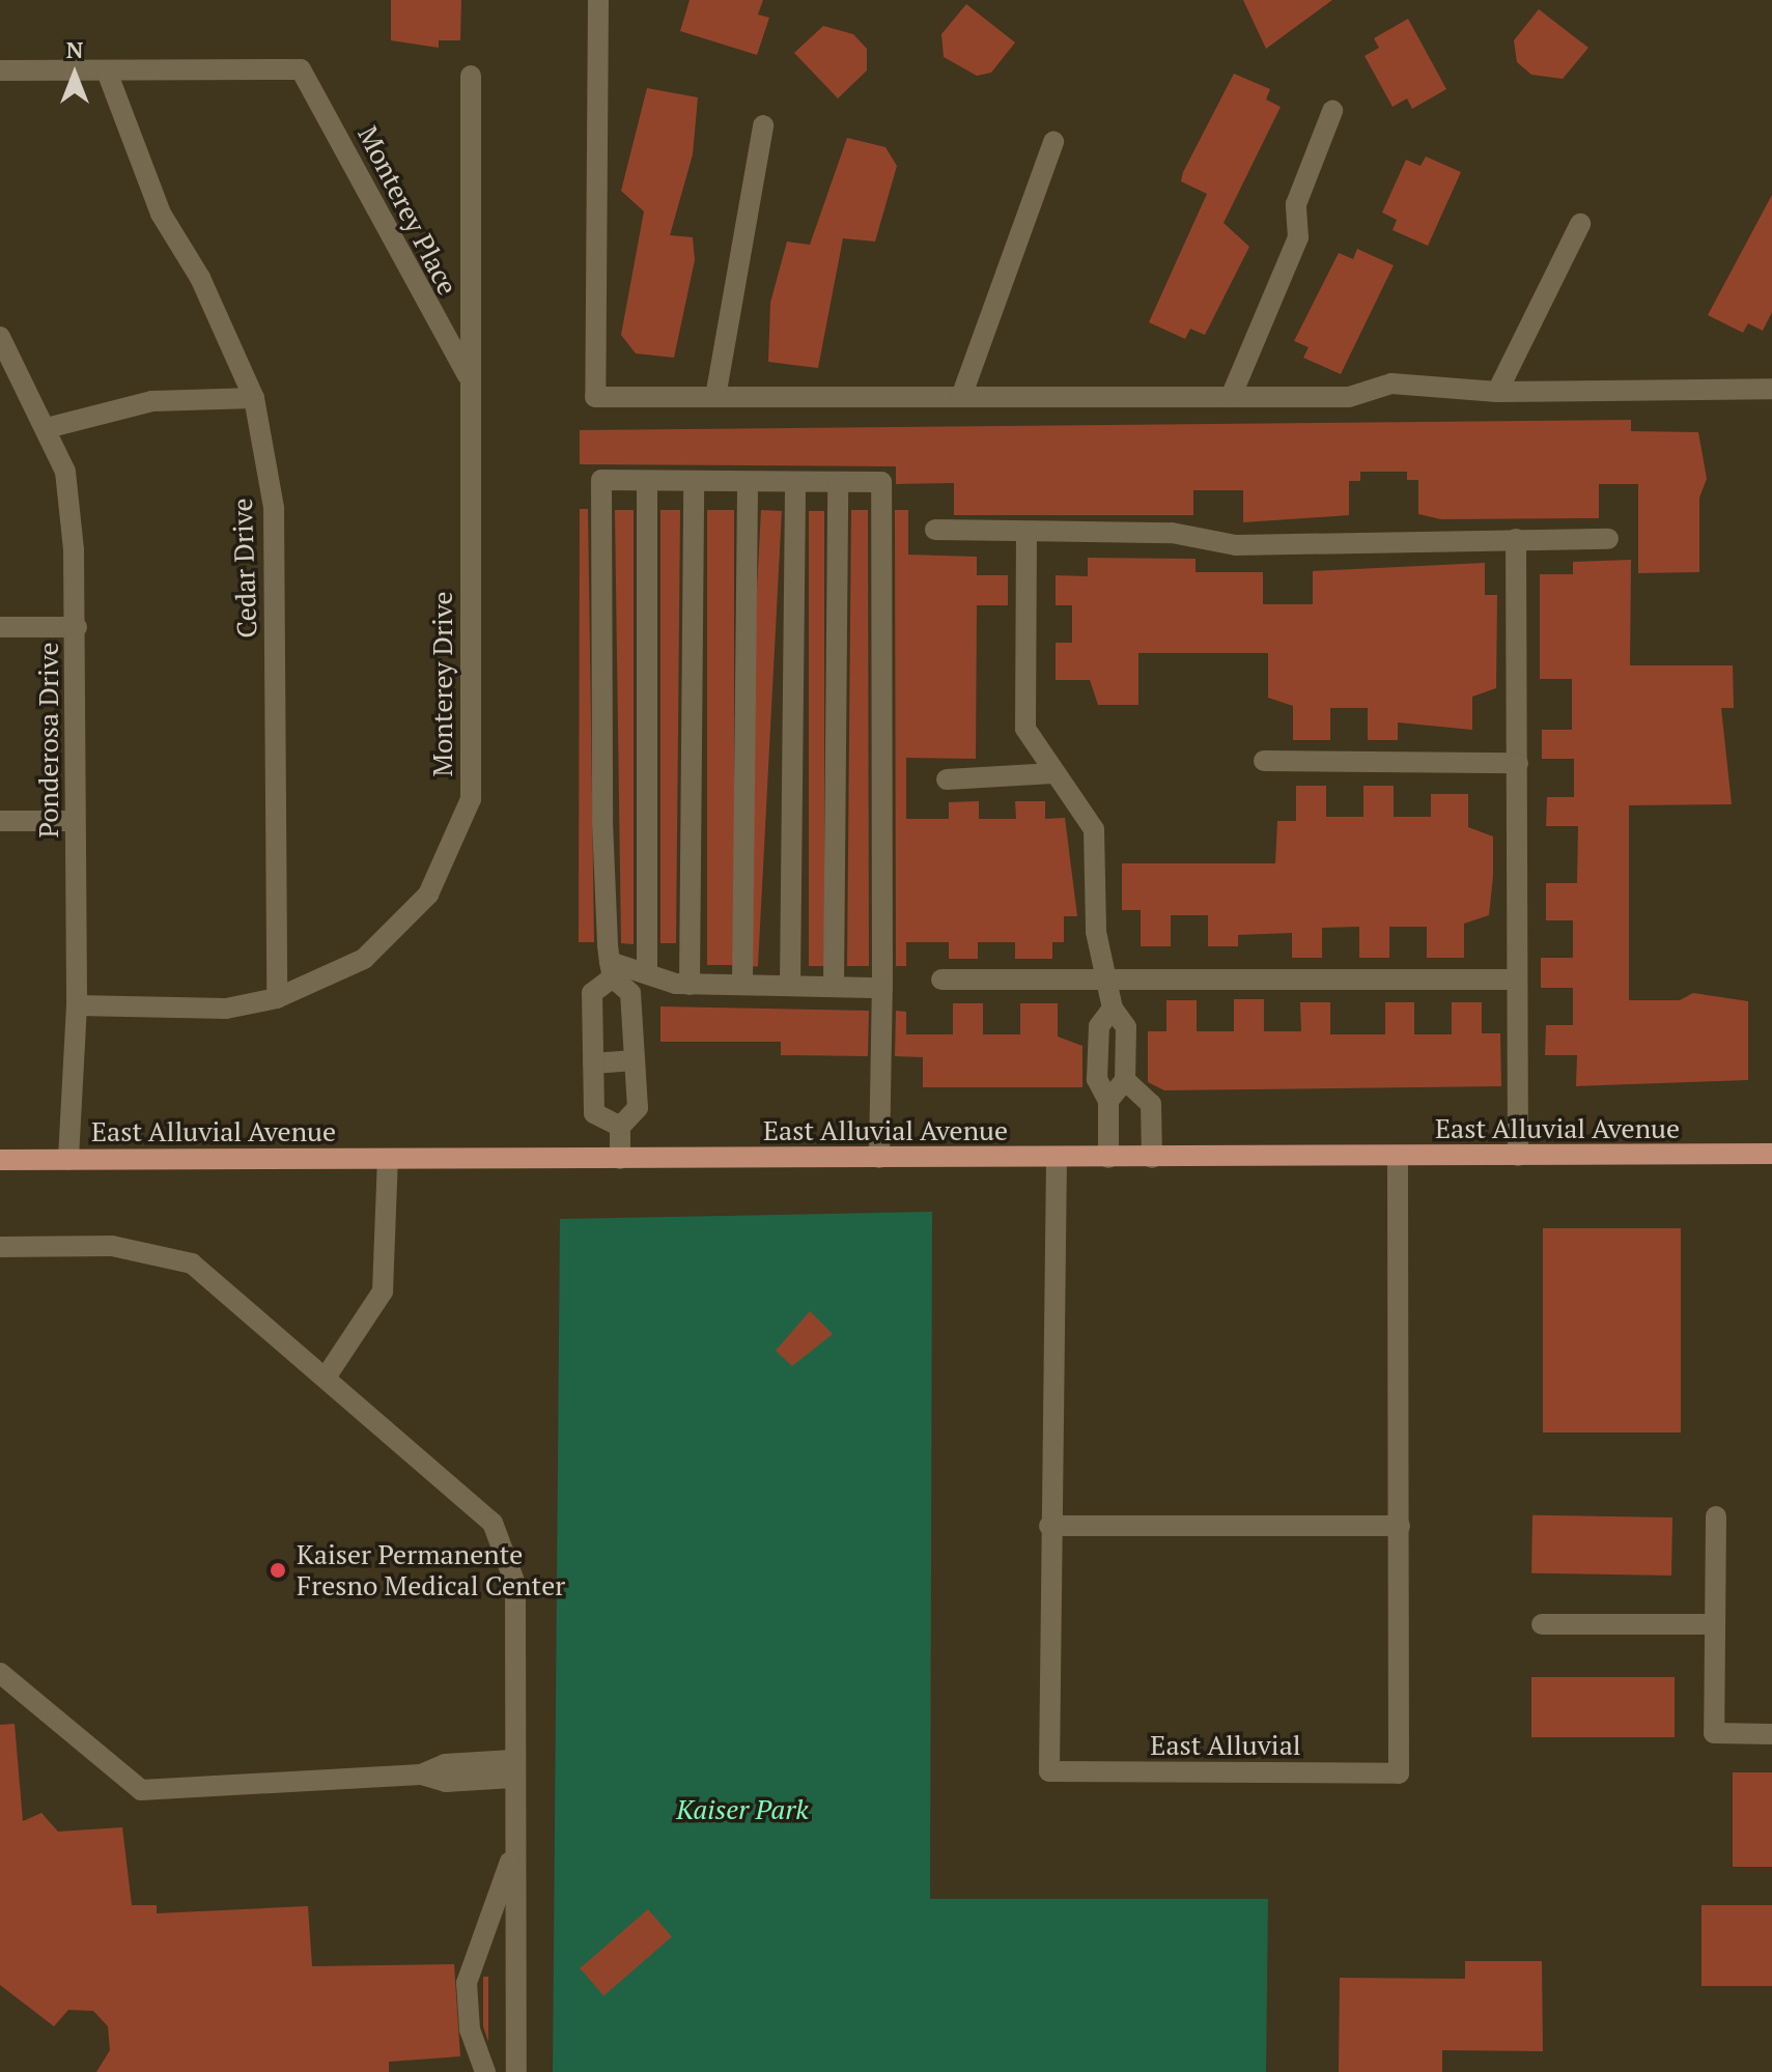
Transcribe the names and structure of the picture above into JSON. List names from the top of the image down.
{
  "streets": {
    "main road": ["East Alluvial Avenue"],
    "street": [
      "Monterey Place",
      "Cedar Drive",
      "Monterey Drive",
      "Ponderosa Drive",
      "East Alluvial"
    ]
  },
  "crossings": [
    ["Monterey Place", "Cedar Drive"],
    ["Monterey Place", "Monterey Drive"],
    ["Cedar Drive", "Monterey Drive"],
    ["Monterey Drive", "Ponderosa Drive"],
    ["Ponderosa Drive", "East Alluvial Avenue"],
    ["East Alluvial Avenue", "East Alluvial"]
  ],
  "parks": ["Kaiser Park"],
  "places": ["Kaiser Permanente Fresno Medical Center"],
  "north": "top"
}
